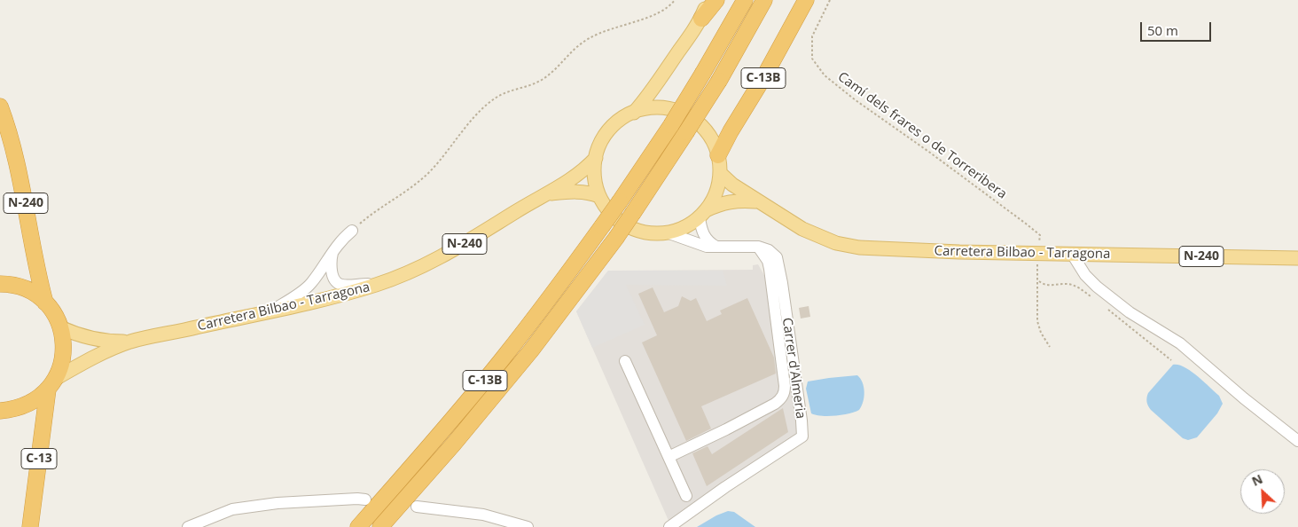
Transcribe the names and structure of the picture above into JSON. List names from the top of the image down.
{
  "streets": {
    "highway": ["C-13B", "N-240", "C-13"],
    "main road": ["Carretera Bilbao - Tarragona"],
    "street": ["Carrer d'Almeria"],
    "path": ["Camí dels frares o de Torreribera"]
  },
  "crossings": [
    ["C-13B", "N-240"],
    ["Camí dels frares o de Torreribera", "Carretera Bilbao - Tarragona"],
    ["N-240", "Carretera Bilbao - Tarragona"],
    ["N-240", "C-13"]
  ],
  "scale_bar": "50 m",
  "north": "top left"
}
